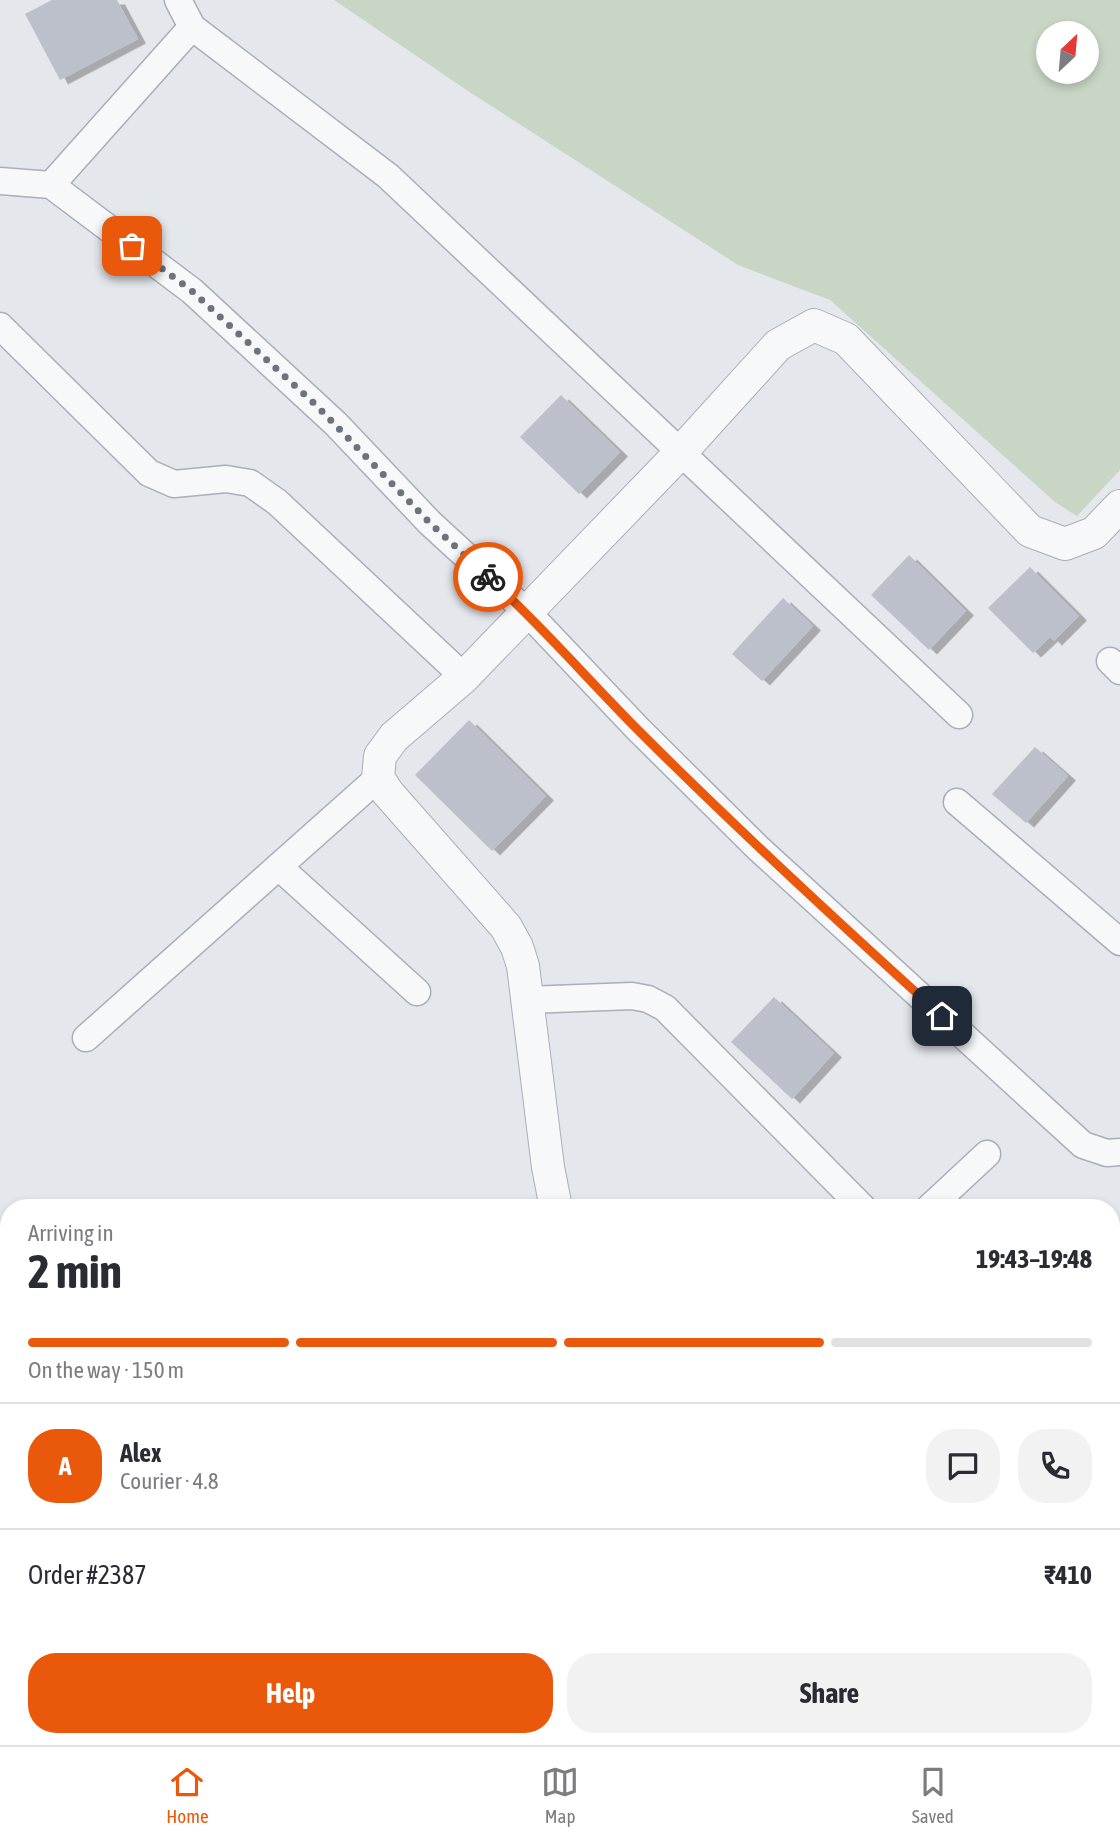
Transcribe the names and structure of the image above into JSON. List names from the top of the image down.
{
  "north": "top right",
  "page": {
    "heading": ["2 min", "Arriving in", "19:43–19:48"],
    "panel": [
      "Alex",
      "Courier · 4.8",
      "Order #2387",
      "₹410"
    ],
    "bar": "On the way · 150 m",
    "round": "A",
    "buttons": ["Help", "Share"],
    "tabs": ["Home", "Map", "Saved"]
  }
}
